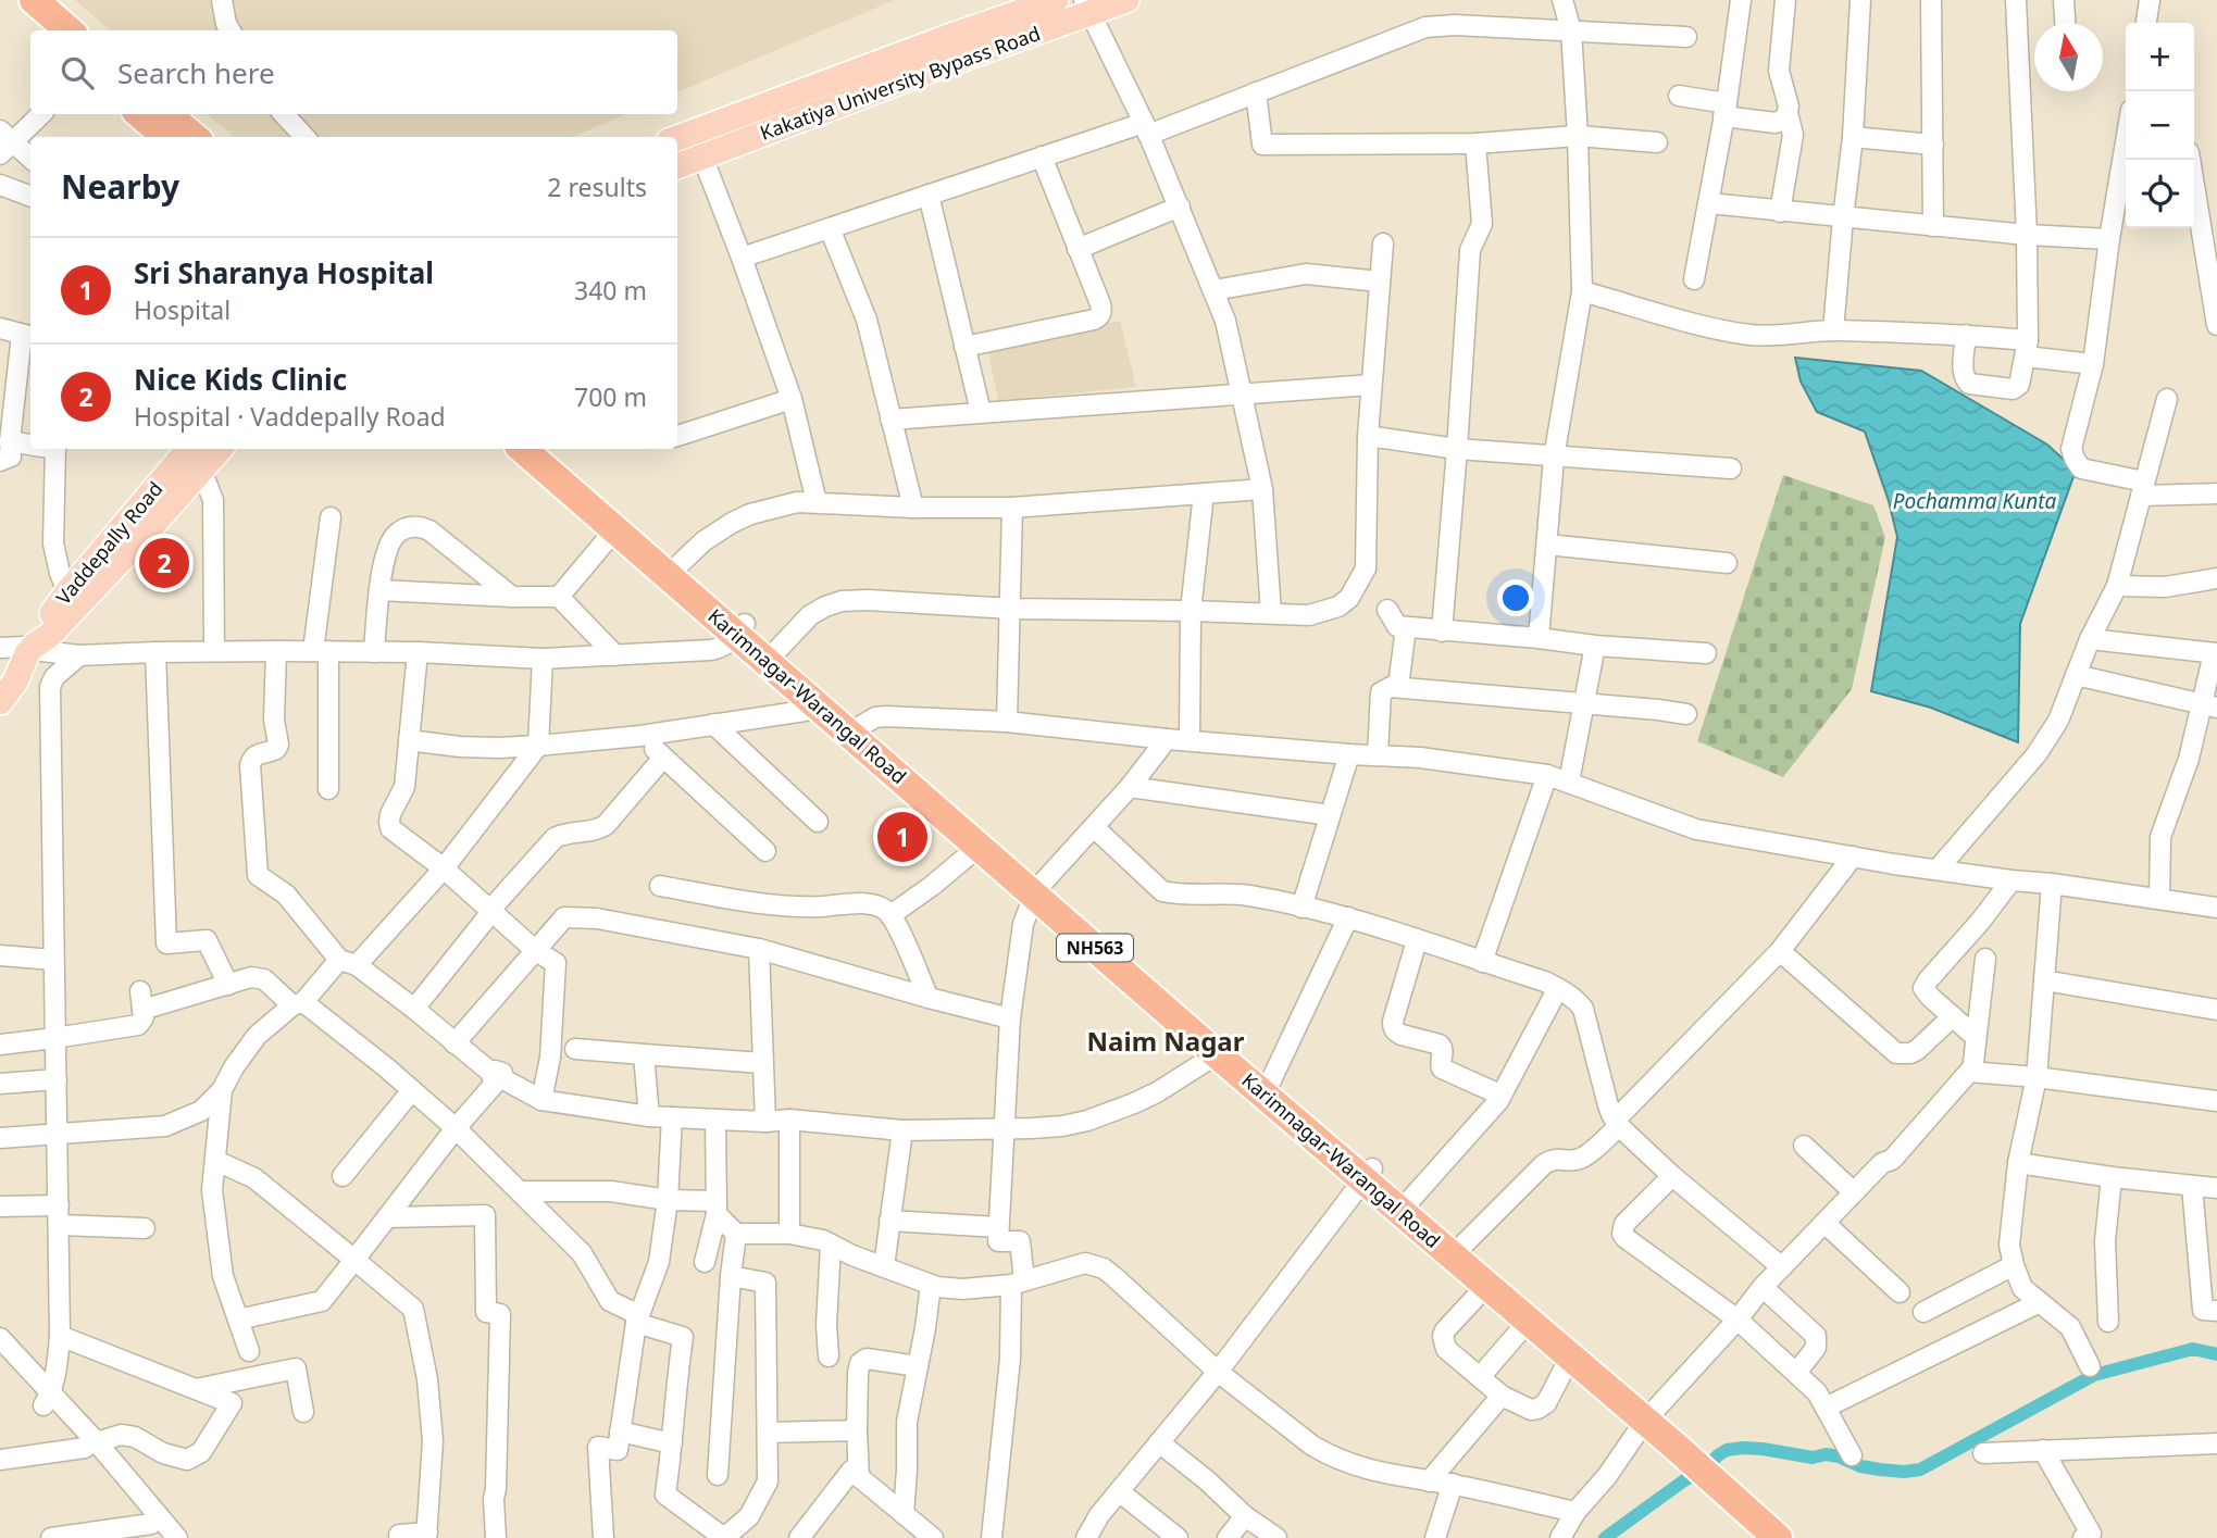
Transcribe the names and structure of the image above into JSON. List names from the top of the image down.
{
  "streets": {
    "highway": ["Karimnagar-Warangal Road", "NH563"],
    "main road": ["Kakatiya University Bypass Road", "Vaddepally Road"]
  },
  "districts": ["Naim Nagar"],
  "water": ["Pochamma Kunta"],
  "north": "top",
  "page": {
    "map_buttons": ["+", "−"],
    "search": "Search here",
    "heading": ["Nearby", "2 results"],
    "list": [
      {
        "mark": "1",
        "name": "Sri Sharanya Hospital",
        "note": "Hospital",
        "value": "340 m"
      },
      {
        "mark": "2",
        "name": "Nice Kids Clinic",
        "note": "Hospital · Vaddepally Road",
        "value": "700 m"
      }
    ],
    "pins": ["2", "1"]
  }
}
